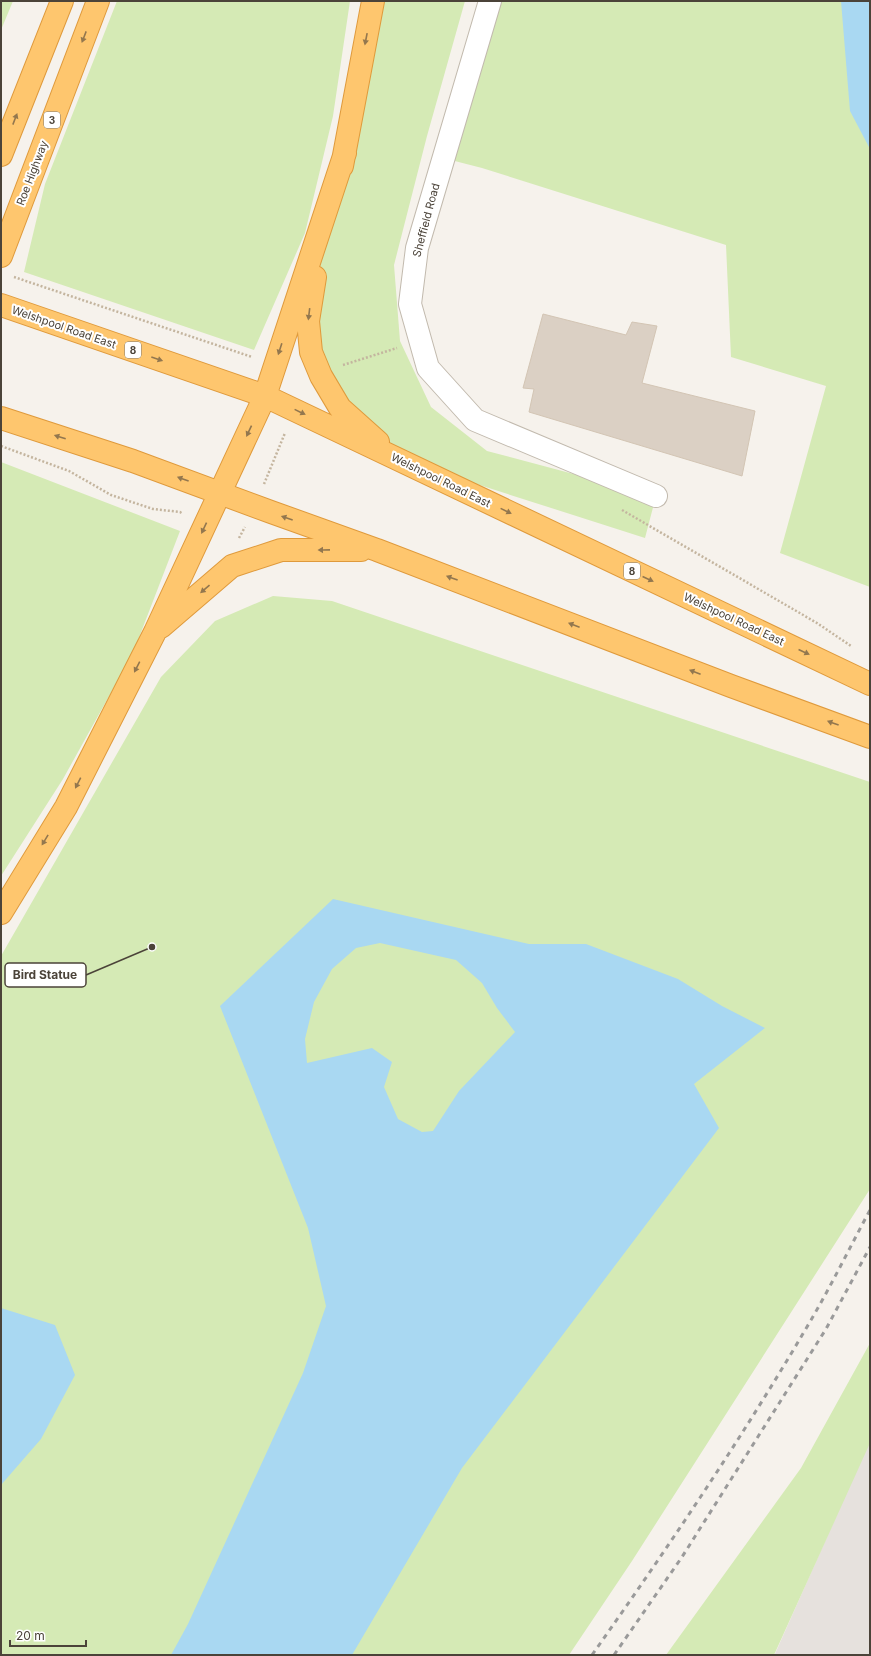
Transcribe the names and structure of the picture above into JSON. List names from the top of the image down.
{
  "streets": {
    "highway": [
      "3",
      "Roe Highway",
      "Welshpool Road East",
      "8"
    ],
    "lane": ["Sheffield Road"]
  },
  "places": ["Bird Statue"],
  "scale_bar": "20 m"
}
